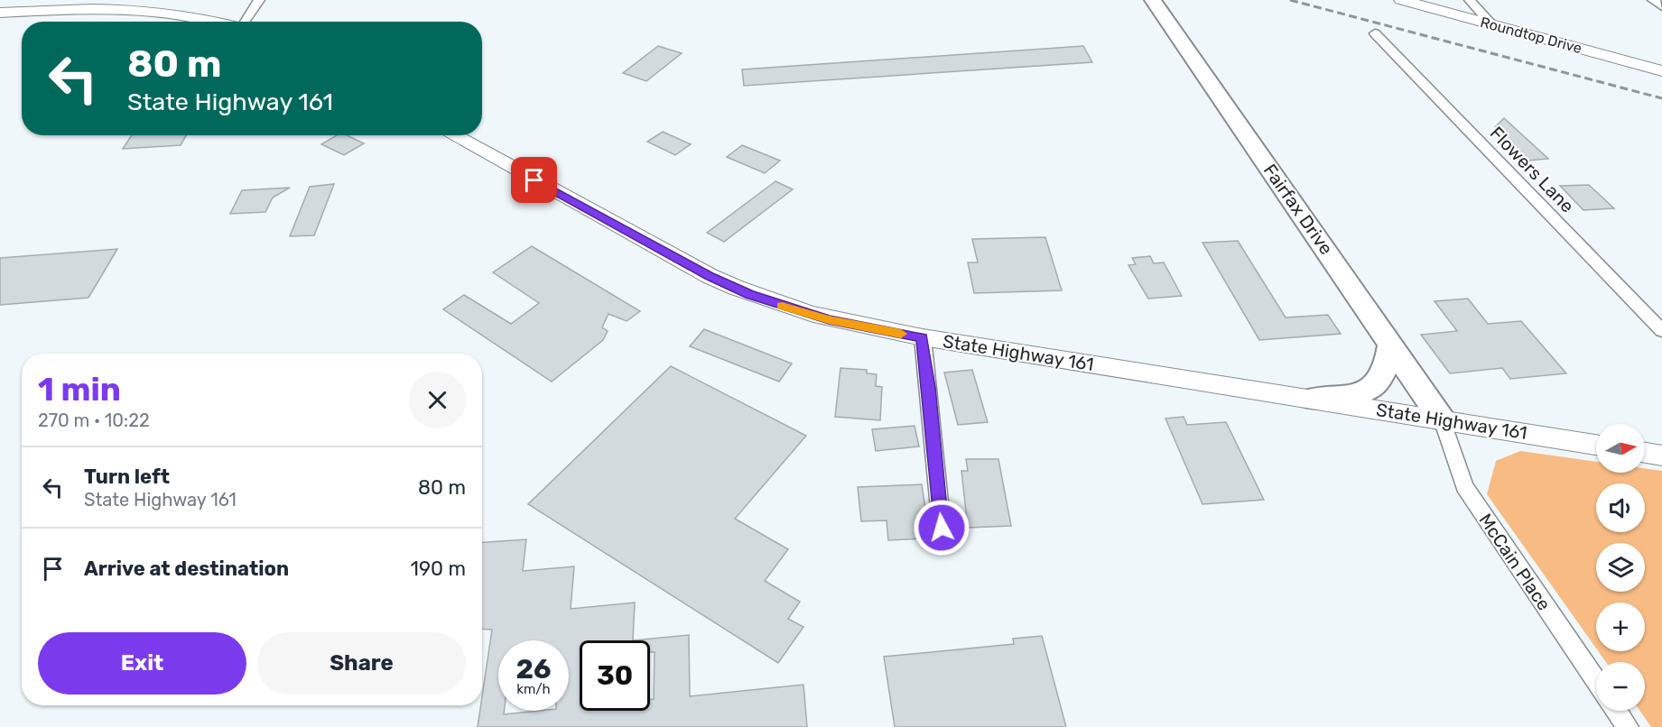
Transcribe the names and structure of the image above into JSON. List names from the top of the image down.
{
  "streets": {
    "main road": ["Roundtop Drive", "Fairfax Drive", "State Highway 161"],
    "street": ["Flowers Lane", "McCain Place"]
  },
  "crossings": [
    ["Fairfax Drive", "State Highway 161"],
    ["Fairfax Drive", "McCain Place"],
    ["State Highway 161", "McCain Place"]
  ],
  "north": "right",
  "page": {
    "turn": ["80 m", "State Highway 161"],
    "heading": ["1 min", "270 m · 10:22"],
    "map_buttons": ["+", "−"],
    "list": [
      {
        "name": "Turn left",
        "note": "State Highway 161",
        "value": "80 m"
      },
      {
        "name": "Arrive at destination",
        "value": "190 m"
      }
    ],
    "buttons": ["Exit", "Share"],
    "speed": "26 km/h",
    "limit": "30"
  }
}
